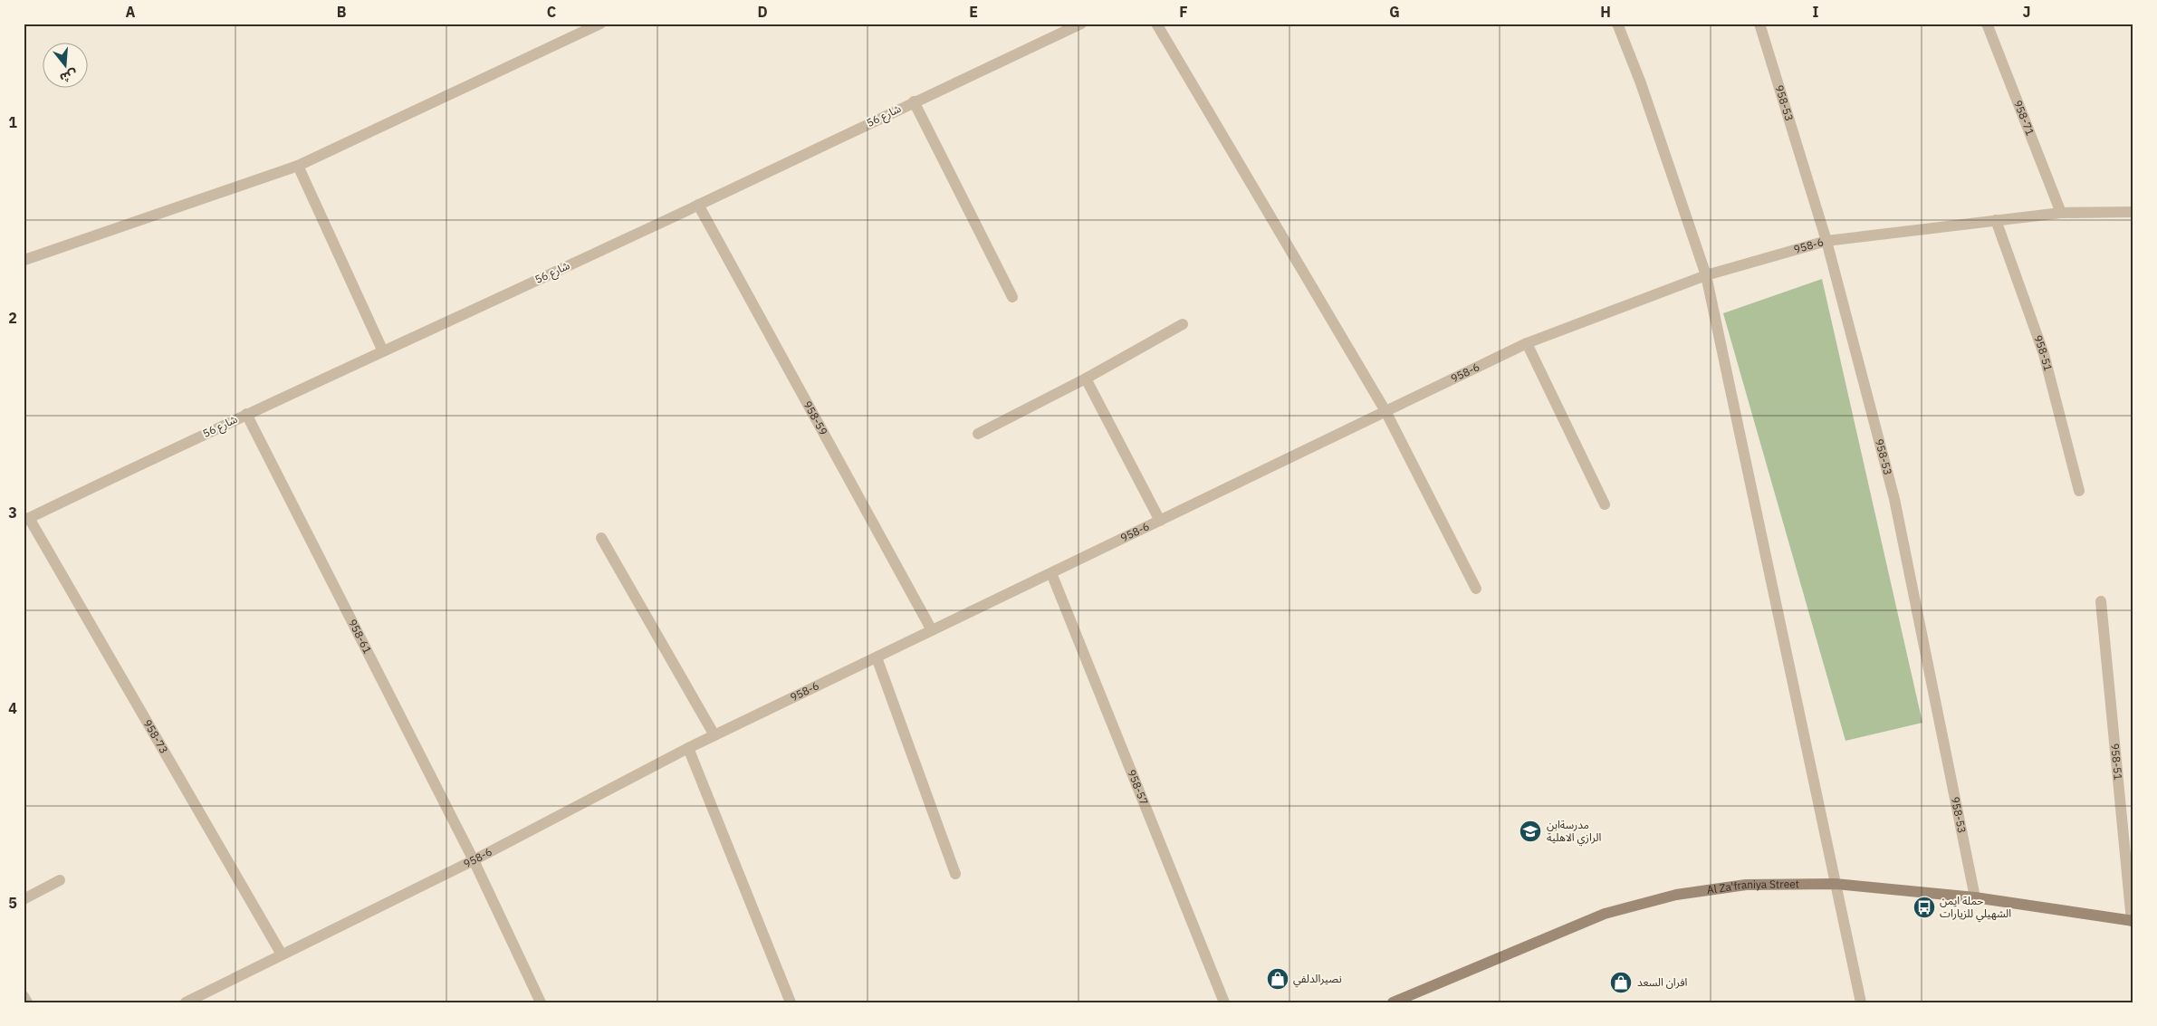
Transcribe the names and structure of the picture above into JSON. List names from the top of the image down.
{
  "streets": {
    "street": [
      "958-53",
      "شارع 56",
      "958-71",
      "958-6",
      "958-51",
      "958-59",
      "958-61",
      "958-73",
      "958-57",
      "Al Za'franiya Street"
    ]
  },
  "crossings": [
    ["958-53", "958-6"],
    ["958-53", "Al Za'franiya Street"],
    ["شارع 56", "958-59"],
    ["شارع 56", "958-61"],
    ["شارع 56", "958-73"],
    ["958-71", "958-6"],
    ["958-6", "958-51"],
    ["958-6", "958-59"],
    ["958-6", "958-61"],
    ["958-6", "958-73"],
    ["958-6", "958-57"],
    ["958-51", "Al Za'franiya Street"]
  ],
  "places": {
    "school or university": ["مدرسةابن الرازي الاهلية"],
    "bus stop": ["حملة ايمن الشهيلي للزيارات"],
    "shop": ["نصيرالدلفي", "افران السعد"]
  },
  "north": "bottom",
  "grid": {
    "columns": [
      "A",
      "B",
      "C",
      "D",
      "E",
      "F",
      "G",
      "H",
      "I",
      "J"
    ],
    "rows": [
      "1",
      "2",
      "3",
      "4",
      "5"
    ]
  }
}
